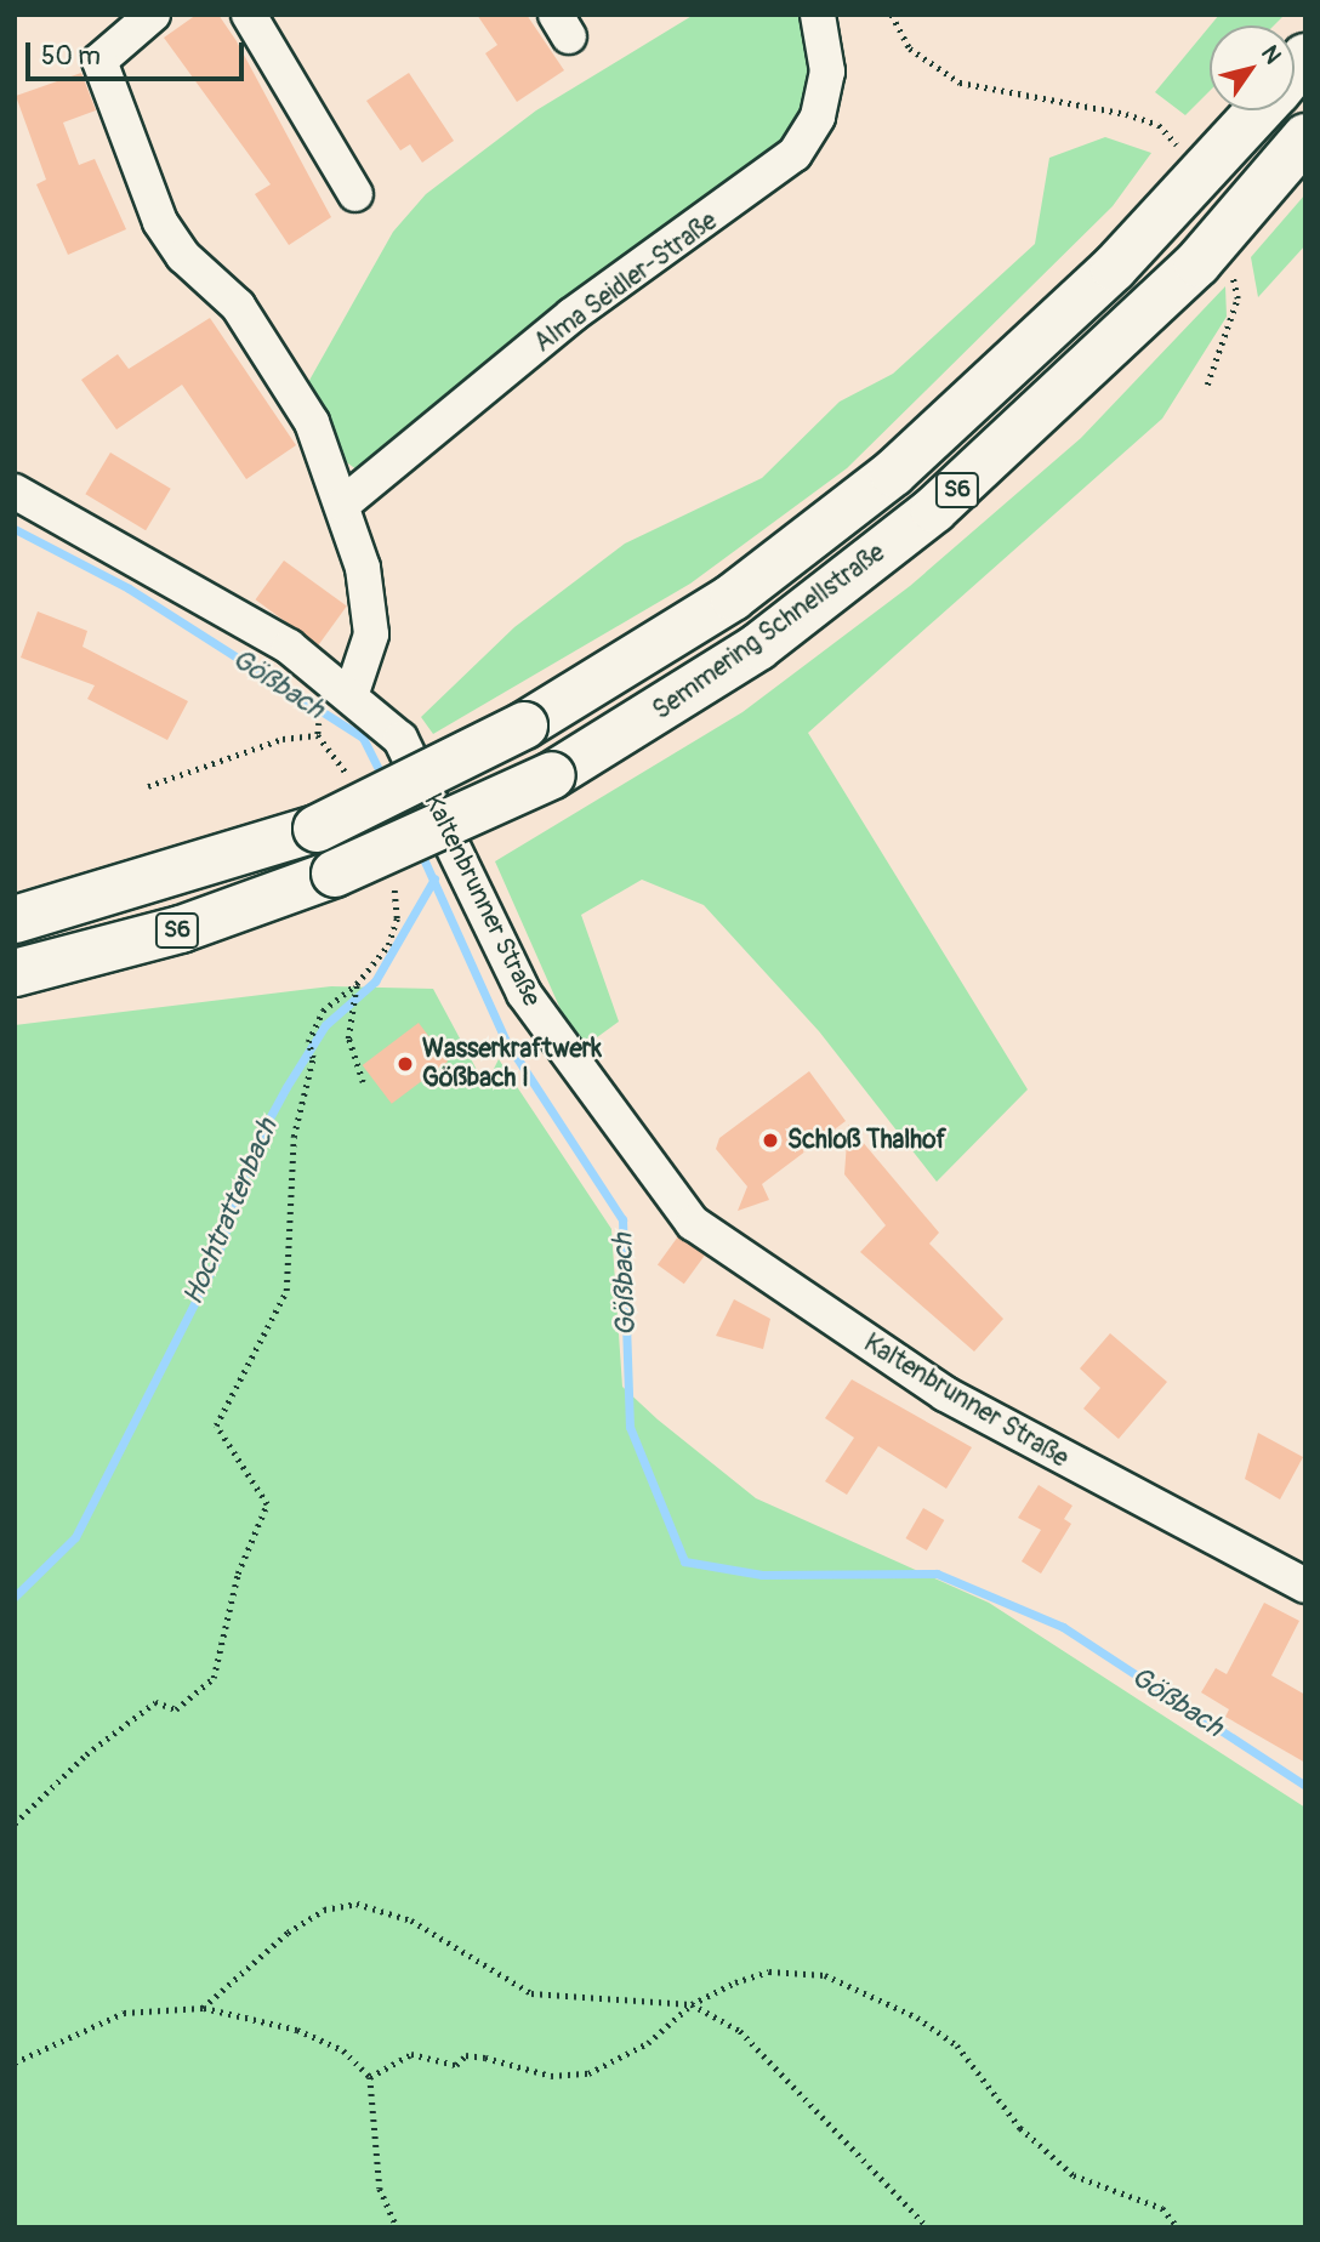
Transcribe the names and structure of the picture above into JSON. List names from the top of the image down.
{
  "streets": {
    "highway": ["S6", "Semmering Schnellstraße"],
    "street": ["Alma Seidler-Straße", "Kaltenbrunner Straße"]
  },
  "water": ["Gößbach", "Hochtrattenbach"],
  "places": ["Wasserkraftwerk Gößbach I", "Schloß Thalhof"],
  "scale_bar": "50 m",
  "north": "top right"
}
